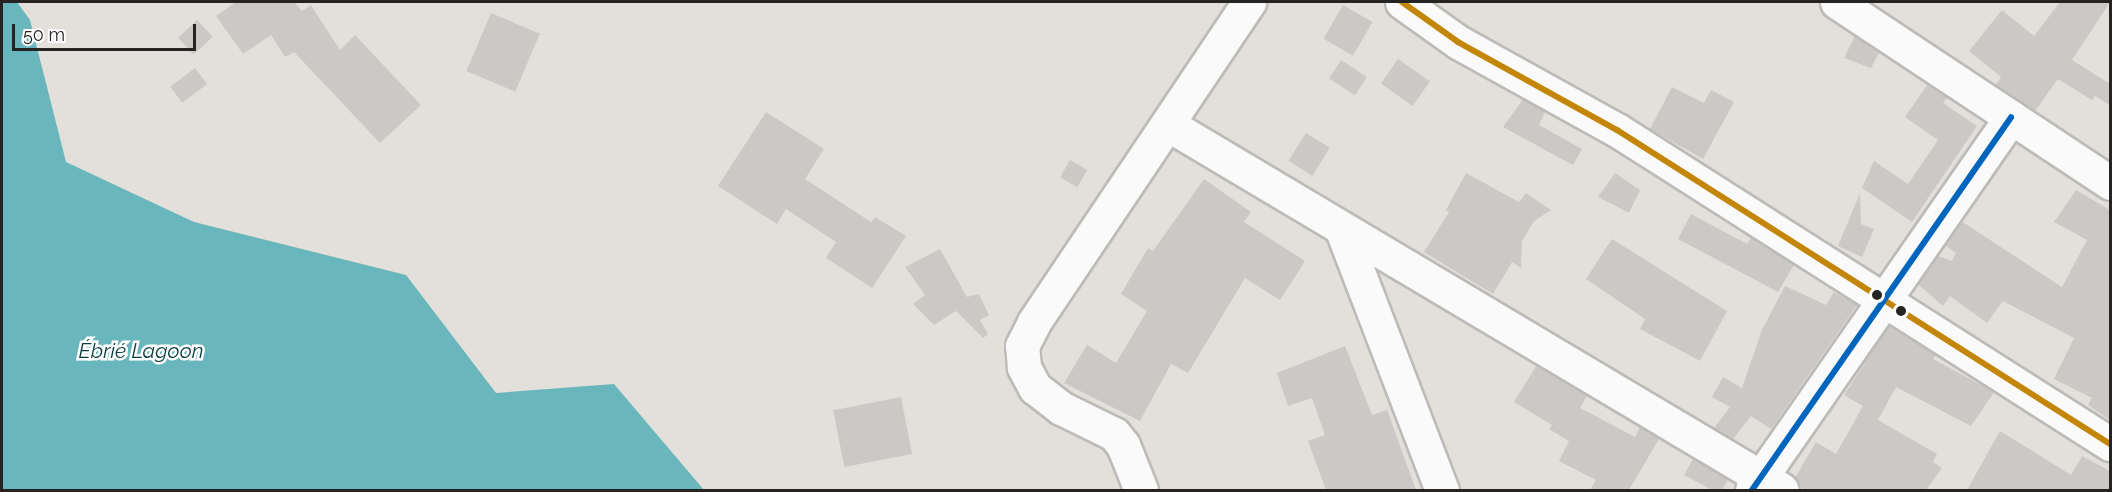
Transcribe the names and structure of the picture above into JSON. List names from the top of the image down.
{
  "water": ["Ébrié Lagoon"],
  "scale_bar": "50 m"
}
